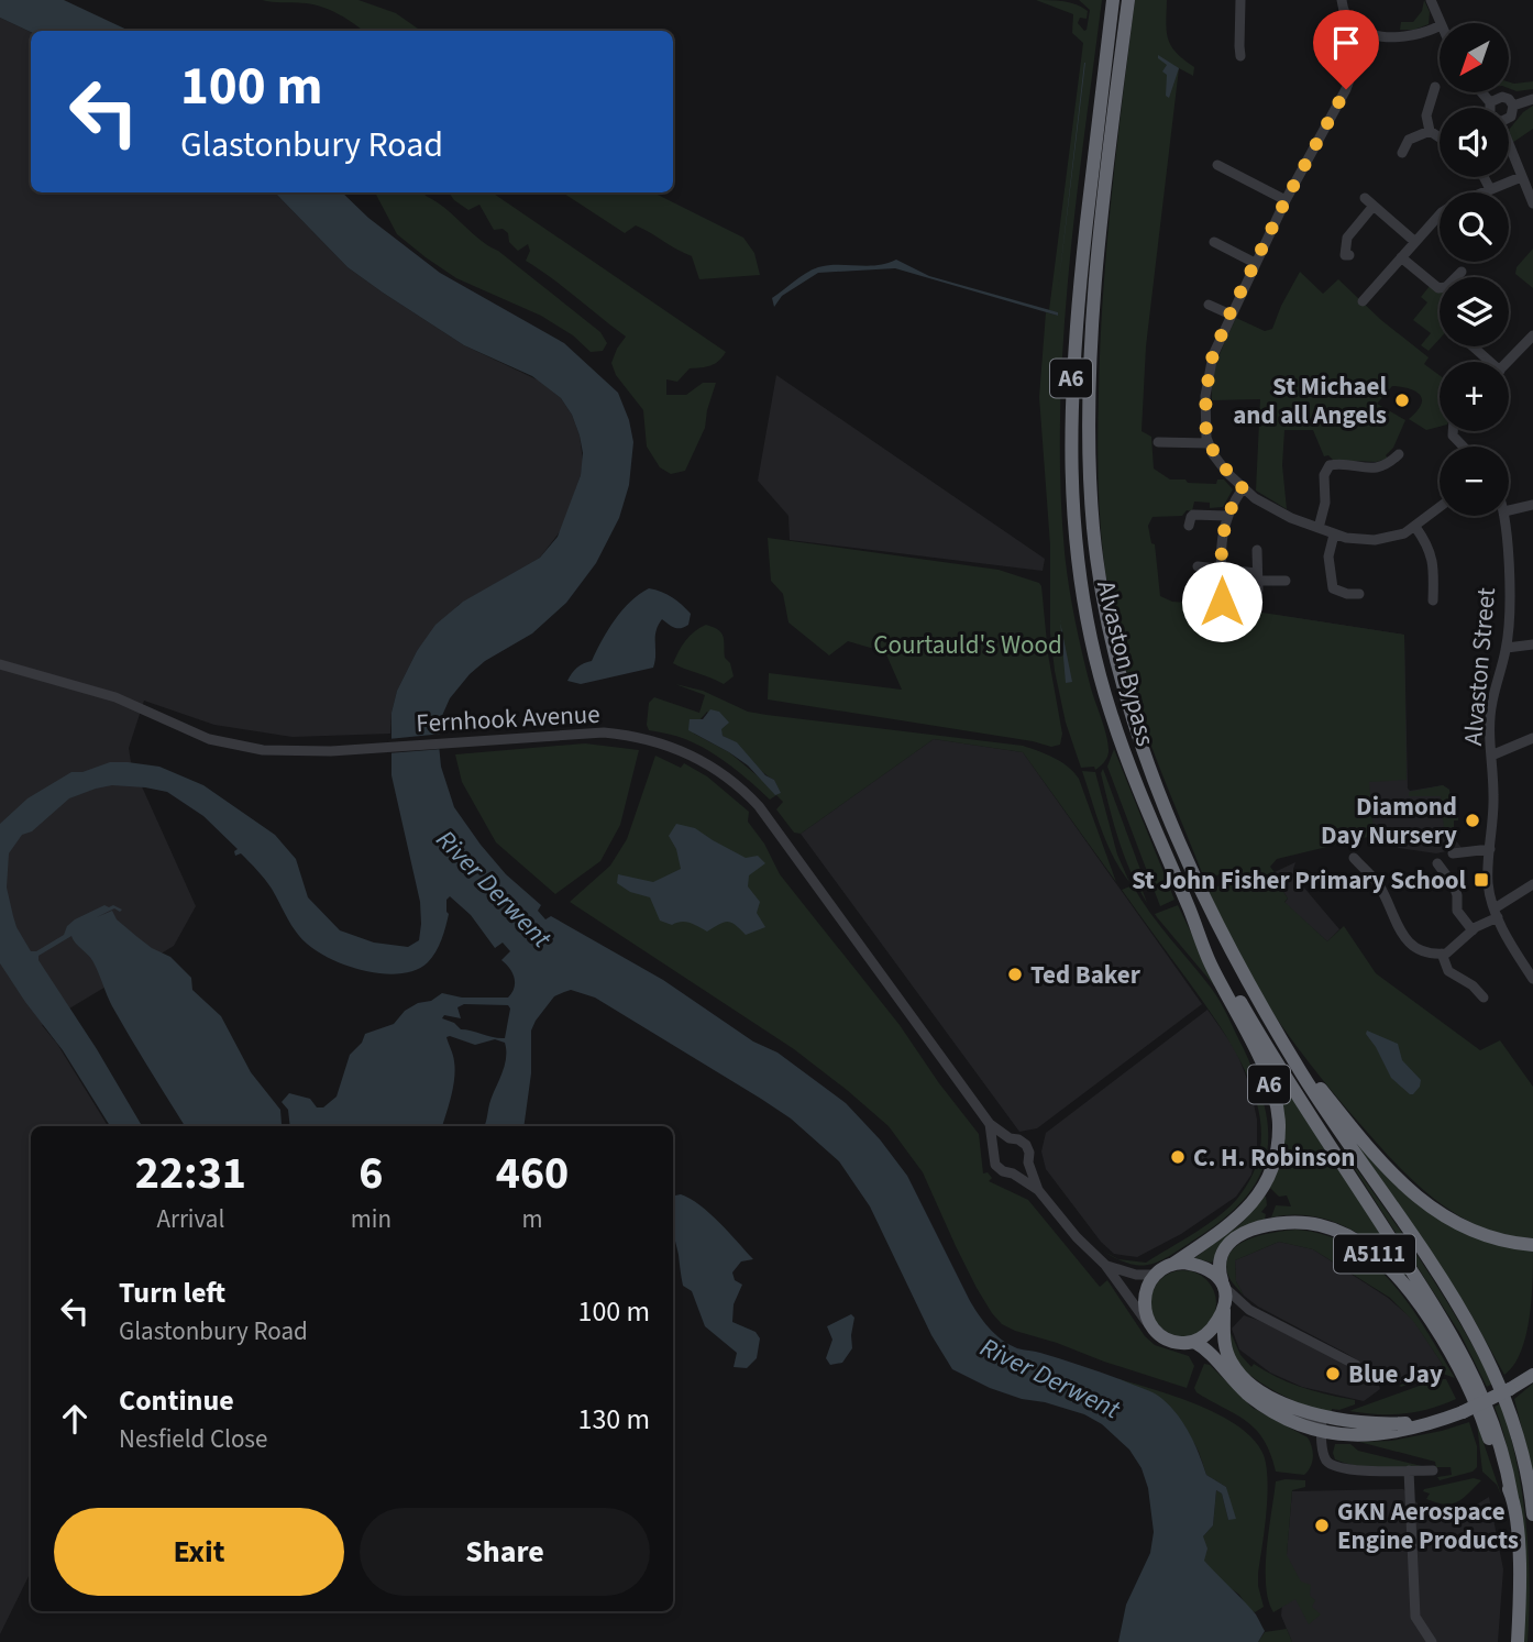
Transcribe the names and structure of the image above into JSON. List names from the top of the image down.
{
  "streets": {
    "highway": ["A6", "Alvaston Bypass", "A5111"],
    "street": ["Alvaston Street", "Fernhook Avenue"]
  },
  "crossings": [
    ["A6", "Alvaston Bypass"],
    ["Alvaston Bypass", "Fernhook Avenue"],
    ["Alvaston Bypass", "A5111"],
    ["Fernhook Avenue", "A5111"]
  ],
  "water": ["River Derwent"],
  "parks": ["Courtauld's Wood"],
  "places": {
    "other": [
      "St Michael and all Angels",
      "Diamond Day Nursery",
      "Ted Baker",
      "C. H. Robinson",
      "Blue Jay",
      "GKN Aerospace Engine Products"
    ],
    "transit": ["St John Fisher Primary School"]
  },
  "north": "bottom left",
  "page": {
    "map_buttons": ["+", "−"],
    "turn": ["100 m", "Glastonbury Road"],
    "eta": [
      "22:31",
      "Arrival",
      "6",
      "min",
      "460",
      "m"
    ],
    "list": [
      {
        "name": "Turn left",
        "note": "Glastonbury Road",
        "value": "100 m"
      },
      {
        "name": "Continue",
        "note": "Nesfield Close",
        "value": "130 m"
      }
    ],
    "buttons": ["Exit", "Share"]
  }
}
